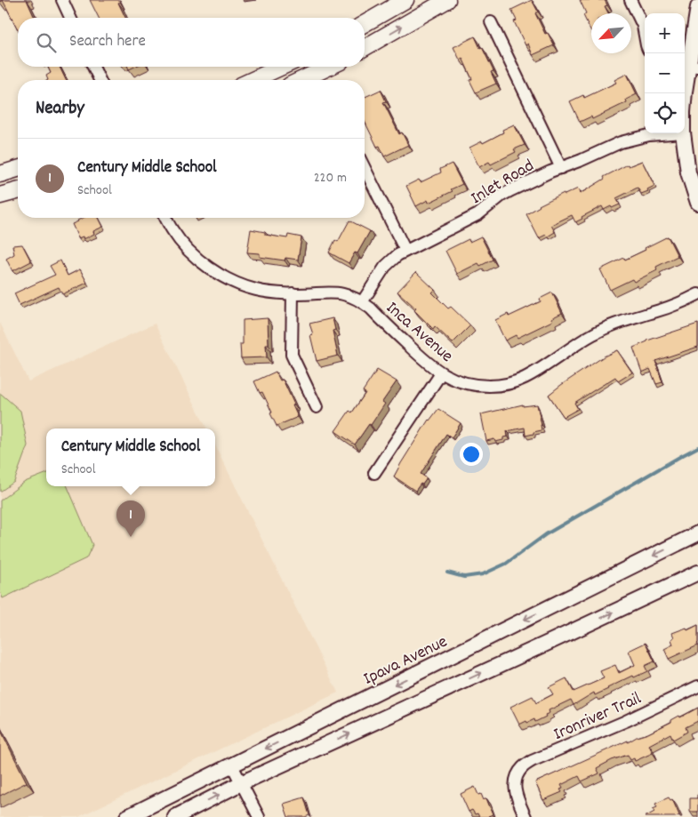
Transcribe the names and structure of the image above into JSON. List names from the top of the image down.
{
  "streets": {
    "street": [
      "Inlet Road",
      "Inca Avenue",
      "Ipava Avenue",
      "Ironriver Trail"
    ]
  },
  "crossings": [
    ["Inlet Road", "Inca Avenue"]
  ],
  "north": "bottom left",
  "page": {
    "map_buttons": ["+", "−"],
    "search": "Search here",
    "heading": "Nearby",
    "list": [
      {
        "mark": "1",
        "name": "Century Middle School",
        "note": "School",
        "value": "220 m"
      }
    ],
    "popup": ["Century Middle School", "School"],
    "pins": "1"
  }
}
